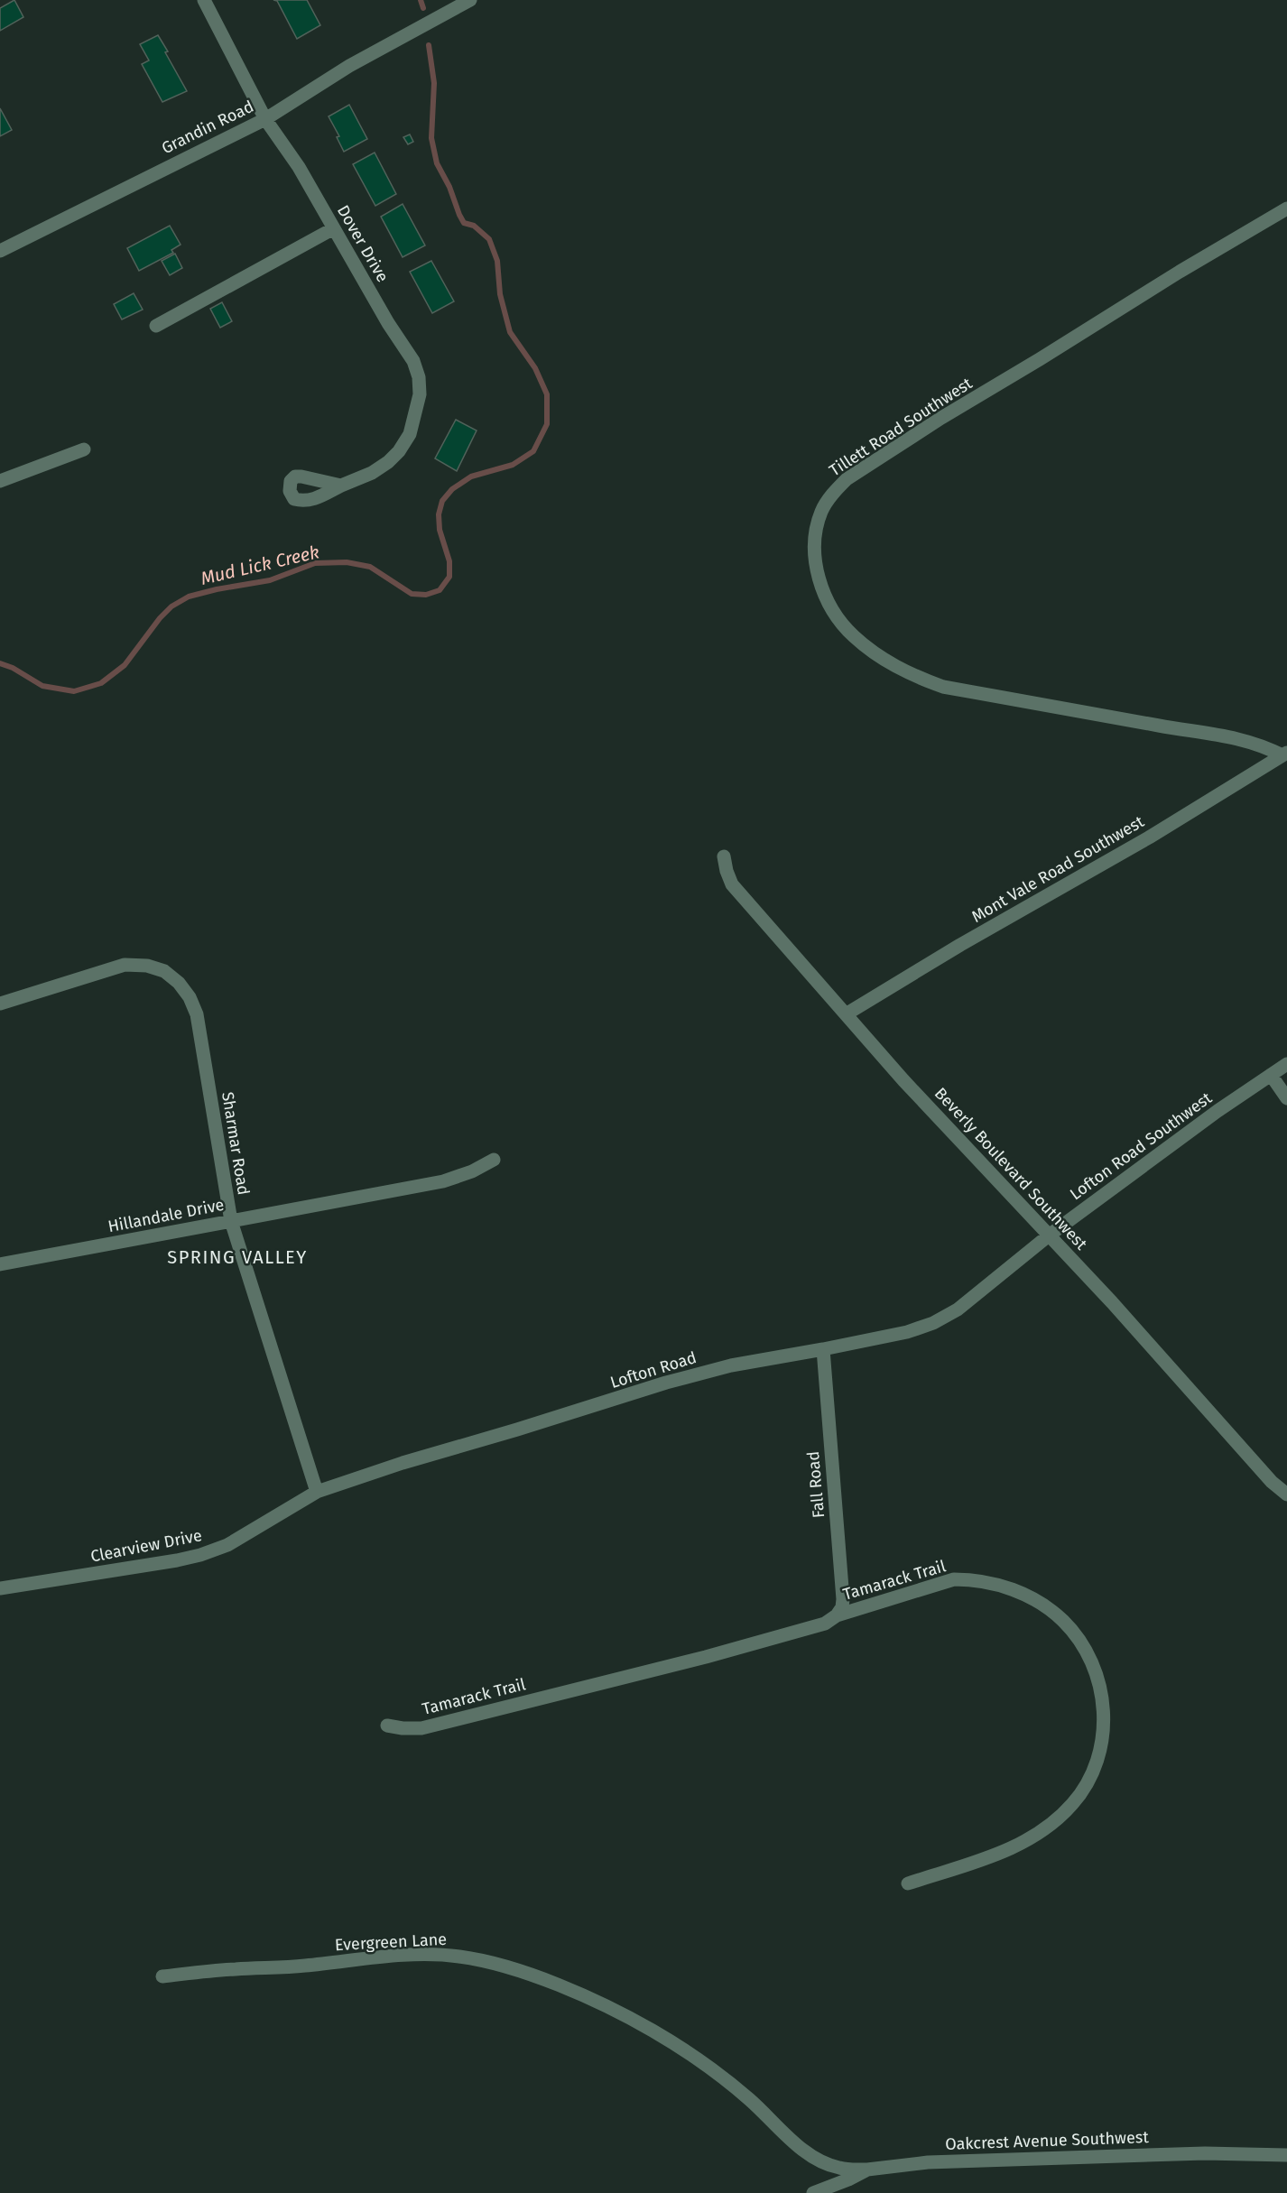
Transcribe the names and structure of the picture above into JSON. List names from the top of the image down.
{
  "streets": {
    "street": [
      "Grandin Road",
      "Dover Drive",
      "Tillett Road Southwest",
      "Mont Vale Road Southwest",
      "Sharmar Road",
      "Lofton Road Southwest",
      "Beverly Boulevard Southwest",
      "Hillandale Drive",
      "Lofton Road",
      "Fall Road",
      "Clearview Drive",
      "Tamarack Trail",
      "Evergreen Lane",
      "Oakcrest Avenue Southwest"
    ]
  },
  "crossings": [
    ["Grandin Road", "Dover Drive"],
    ["Tillett Road Southwest", "Mont Vale Road Southwest"],
    ["Mont Vale Road Southwest", "Beverly Boulevard Southwest"],
    ["Sharmar Road", "Hillandale Drive"],
    ["Sharmar Road", "Lofton Road"],
    ["Sharmar Road", "Clearview Drive"],
    ["Lofton Road Southwest", "Beverly Boulevard Southwest"],
    ["Lofton Road Southwest", "Lofton Road"],
    ["Lofton Road", "Fall Road"],
    ["Lofton Road", "Clearview Drive"],
    ["Fall Road", "Tamarack Trail"],
    ["Evergreen Lane", "Oakcrest Avenue Southwest"]
  ],
  "districts": ["SPRING VALLEY"],
  "water": ["Mud Lick Creek"]
}
